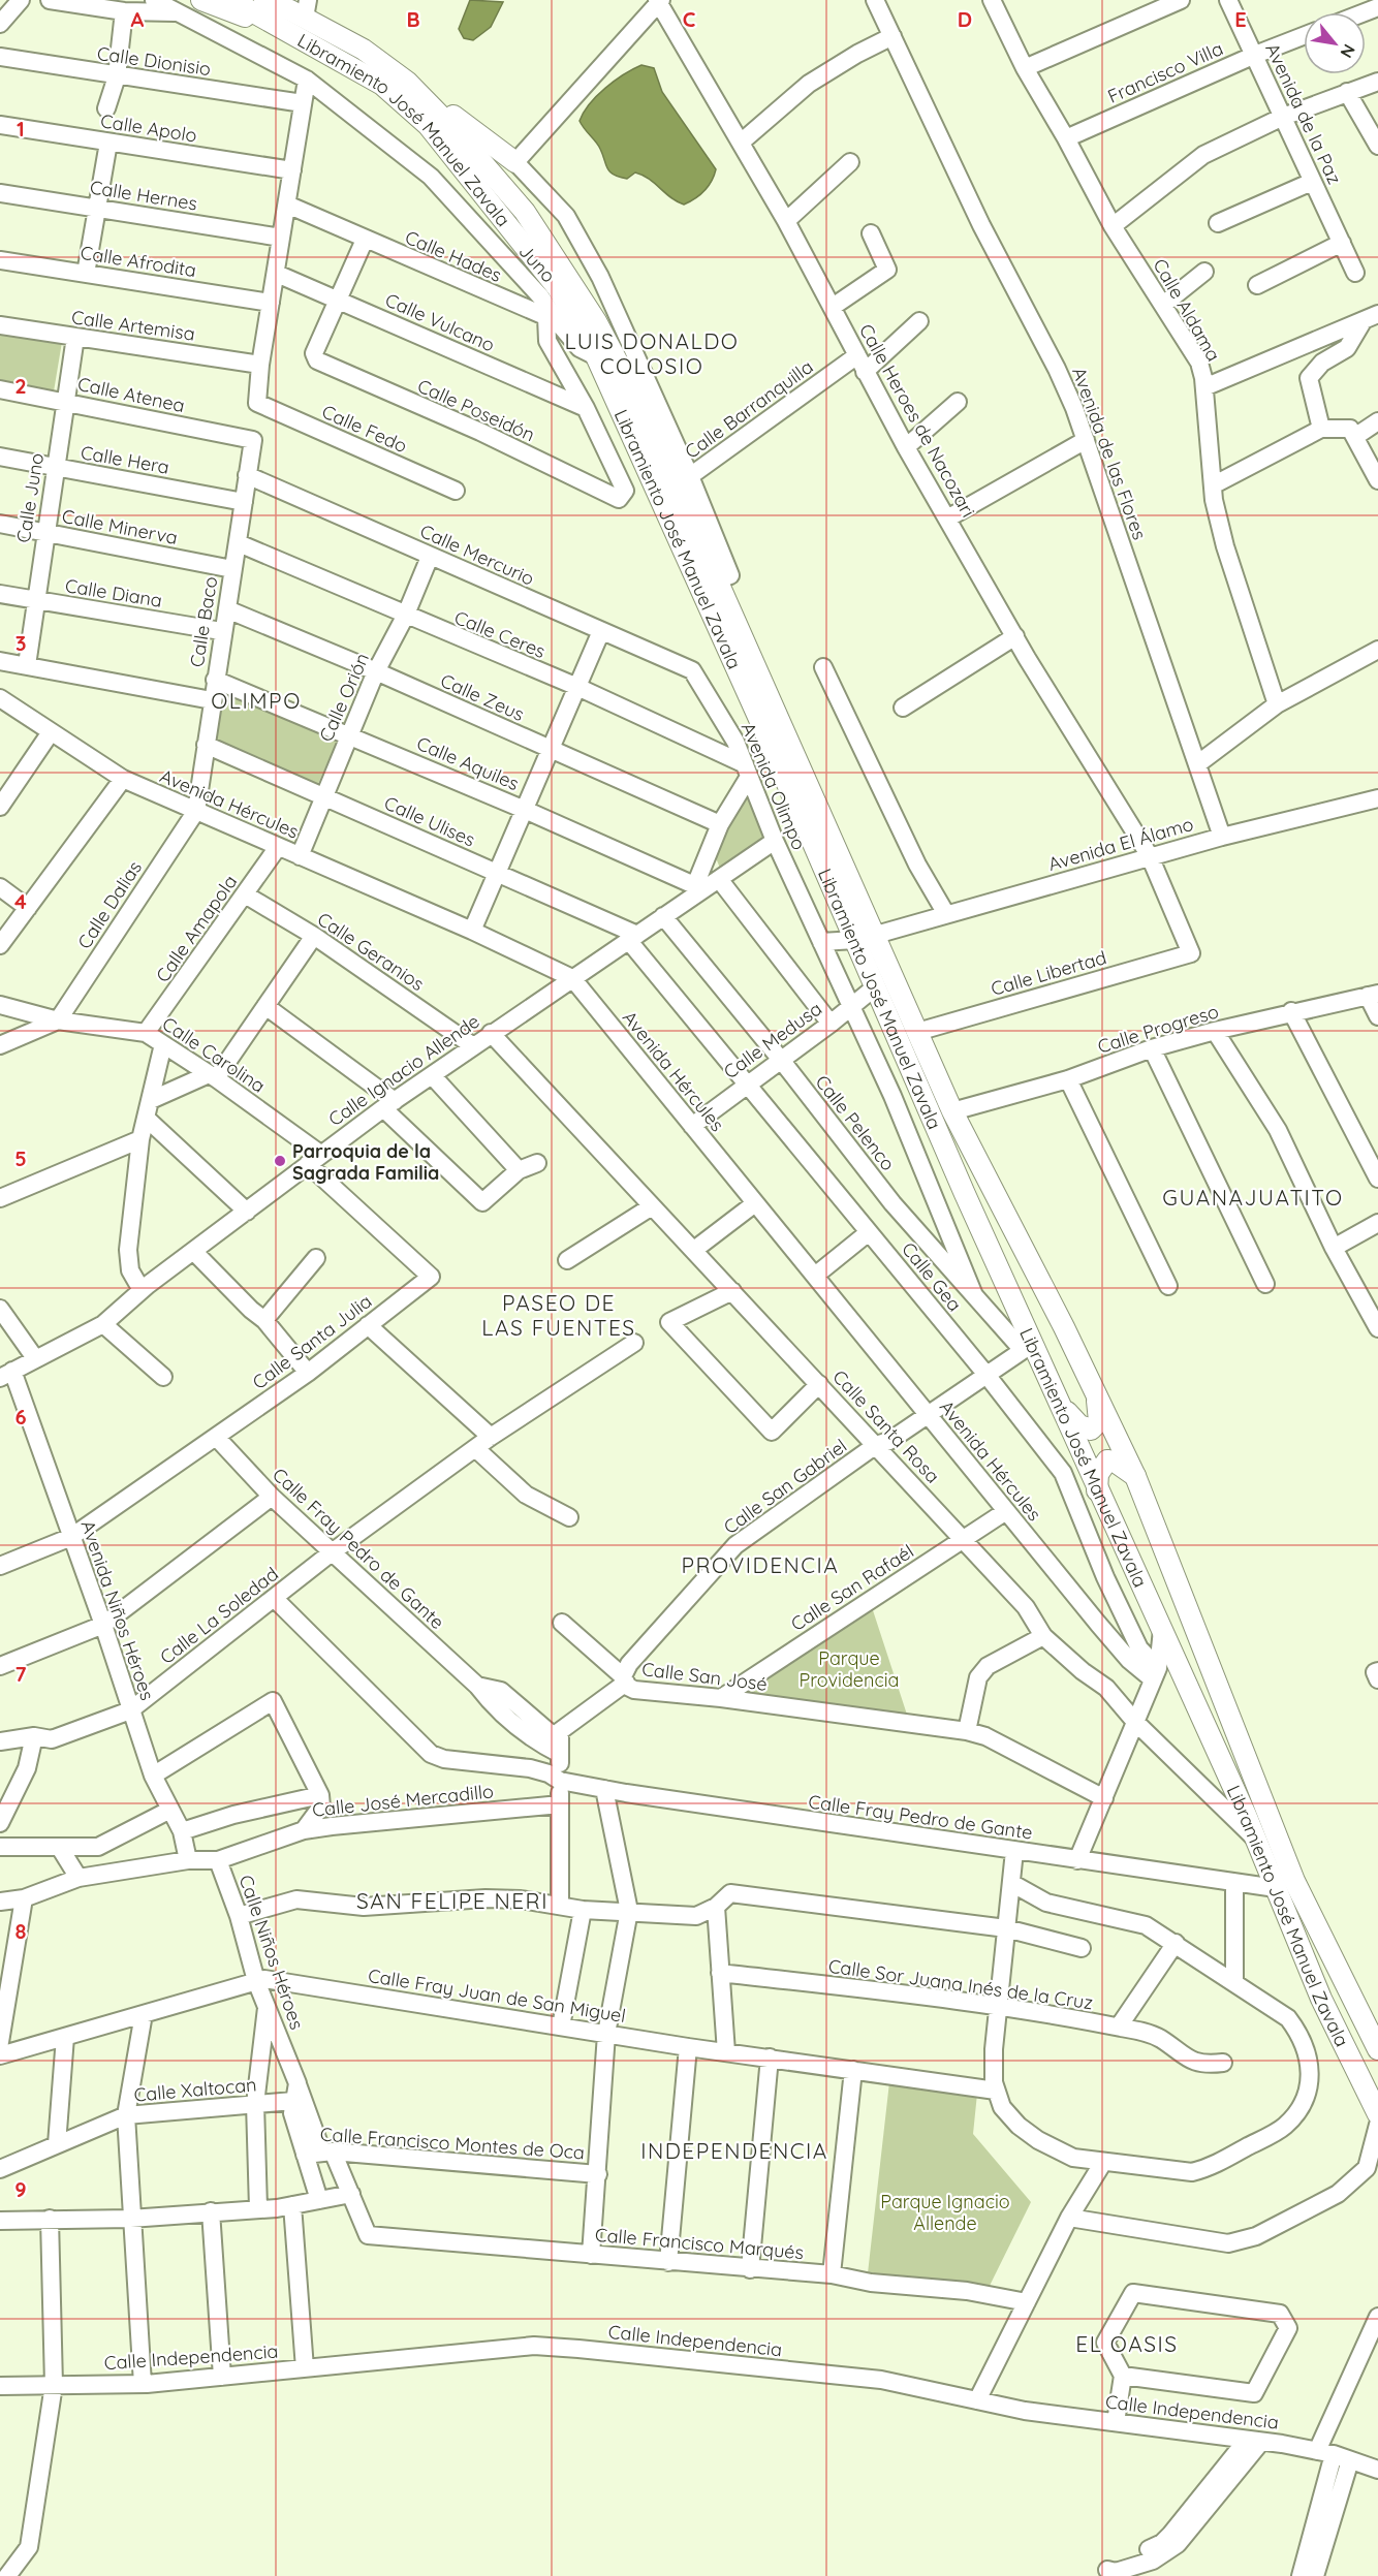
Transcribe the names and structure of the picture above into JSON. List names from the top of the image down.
{
  "streets": {
    "main road": ["Libramiento José Manuel Zavala"],
    "street": [
      "Calle Dionisio",
      "Francisco Villa",
      "Avenida de la Paz",
      "Calle Apolo",
      "Calle Hernes",
      "Calle Hades",
      "Calle Afrodita",
      "Juno",
      "Calle Aldama",
      "Calle Vulcano",
      "Calle Artemisa",
      "Calle Atenea",
      "Calle Barranquilla",
      "Calle Poseidón",
      "Calle Heroes de Nacozari",
      "Calle Fedo",
      "Avenida de las Flores",
      "Calle Hera",
      "Calle Juno",
      "Calle Minerva",
      "Calle Mercurio",
      "Calle Diana",
      "Calle Baco",
      "Calle Ceres",
      "Calle Orión",
      "Calle Zeus",
      "Calle Aquiles",
      "Avenida Olimpo",
      "Avenida Hércules",
      "Calle Ulises",
      "Avenida El Álamo",
      "Calle Dalias",
      "Calle Amapola",
      "Calle Geranios",
      "Calle Libertad",
      "Calle Progreso",
      "Calle Medusa",
      "Calle Carolina",
      "Calle Ignacio Allende",
      "Calle Pelenco",
      "Calle Gea",
      "Calle Santa Julia",
      "Calle Santa Rosa",
      "Calle San Gabriel",
      "Calle Fray Pedro de Gante",
      "Calle San Rafaél",
      "Avenida Niños Héroes",
      "Calle La Soledad",
      "Calle San José",
      "Calle José Mercadillo",
      "Calle Niños Héroes",
      "Calle Sor Juana Inés de la Cruz",
      "Calle Fray Juan de San Miguel",
      "Calle Xaltocan",
      "Calle Francisco Montes de Oca",
      "Calle Francisco Marqués",
      "Calle Independencia"
    ]
  },
  "crossings": [
    ["Francisco Villa", "Avenida de la Paz"],
    ["Francisco Villa", "Calle Aldama"],
    ["Libramiento José Manuel Zavala", "Calle Hades"],
    ["Libramiento José Manuel Zavala", "Calle Barranquilla"],
    ["Libramiento José Manuel Zavala", "Avenida El Álamo"],
    ["Libramiento José Manuel Zavala", "Calle Libertad"],
    ["Libramiento José Manuel Zavala", "Calle Progreso"],
    ["Libramiento José Manuel Zavala", "Calle Medusa"],
    ["Libramiento José Manuel Zavala", "Calle Pelenco"],
    ["Libramiento José Manuel Zavala", "Calle Santa Rosa"],
    ["Libramiento José Manuel Zavala", "Calle San Gabriel"],
    ["Libramiento José Manuel Zavala", "Calle Fray Pedro de Gante"],
    ["Calle Hades", "Juno"],
    ["Calle Vulcano", "Calle Poseidón"],
    ["Calle Artemisa", "Calle Fedo"],
    ["Calle Artemisa", "Calle Juno"],
    ["Calle Atenea", "Calle Juno"],
    ["Calle Atenea", "Calle Baco"],
    ["Calle Barranquilla", "Calle Heroes de Nacozari"],
    ["Calle Heroes de Nacozari", "Avenida El Álamo"],
    ["Calle Heroes de Nacozari", "Calle Libertad"],
    ["Avenida de las Flores", "Avenida El Álamo"],
    ["Calle Hera", "Calle Juno"],
    ["Calle Hera", "Calle Baco"],
    ["Calle Juno", "Calle Minerva"],
    ["Calle Juno", "Calle Diana"],
    ["Calle Minerva", "Calle Baco"],
    ["Calle Mercurio", "Calle Baco"],
    ["Calle Mercurio", "Calle Orión"],
    ["Calle Mercurio", "Avenida Olimpo"],
    ["Calle Diana", "Calle Baco"],
    ["Calle Baco", "Calle Ceres"],
    ["Calle Baco", "Calle Zeus"],
    ["Calle Baco", "Calle Aquiles"],
    ["Calle Baco", "Avenida Hércules"],
    ["Calle Baco", "Calle Ulises"],
    ["Calle Baco", "Calle Dalias"],
    ["Calle Ceres", "Calle Orión"],
    ["Calle Ceres", "Avenida Olimpo"],
    ["Calle Orión", "Calle Zeus"],
    ["Calle Orión", "Calle Aquiles"],
    ["Calle Orión", "Avenida Hércules"],
    ["Calle Orión", "Calle Ulises"],
    ["Calle Aquiles", "Calle Ignacio Allende"],
    ["Avenida Olimpo", "Calle Medusa"],
    ["Avenida Olimpo", "Calle Ignacio Allende"],
    ["Avenida Olimpo", "Calle Pelenco"],
    ["Avenida Hércules", "Calle Dalias"],
    ["Avenida Hércules", "Calle Amapola"],
    ["Avenida Hércules", "Calle Medusa"],
    ["Avenida Hércules", "Calle Ignacio Allende"],
    ["Avenida Hércules", "Calle Gea"],
    ["Avenida Hércules", "Calle San Gabriel"],
    ["Avenida Hércules", "Calle San Rafaél"],
    ["Calle Ulises", "Calle Ignacio Allende"],
    ["Calle Ulises", "Calle Gea"],
    ["Calle Dalias", "Calle Carolina"],
    ["Calle Amapola", "Calle Geranios"],
    ["Calle Amapola", "Calle Carolina"],
    ["Calle Geranios", "Calle Ignacio Allende"],
    ["Calle Medusa", "Calle Pelenco"],
    ["Calle Medusa", "Calle Gea"],
    ["Calle Carolina", "Calle Ignacio Allende"],
    ["Calle Carolina", "Calle Santa Julia"],
    ["Calle Ignacio Allende", "Calle Pelenco"],
    ["Calle Ignacio Allende", "Calle Gea"],
    ["Calle Ignacio Allende", "Calle Santa Rosa"],
    ["Calle Ignacio Allende", "Avenida Niños Héroes"],
    ["Calle Pelenco", "Calle San Gabriel"],
    ["Calle Gea", "Calle San Gabriel"],
    ["Calle Santa Julia", "Calle Fray Pedro de Gante"],
    ["Calle Santa Julia", "Avenida Niños Héroes"],
    ["Calle Santa Rosa", "Calle San Gabriel"],
    ["Calle Santa Rosa", "Calle San Rafaél"],
    ["Calle San Gabriel", "Calle Fray Pedro de Gante"],
    ["Calle San Gabriel", "Calle San José"],
    ["Calle Fray Pedro de Gante", "Calle La Soledad"],
    ["Calle San Rafaél", "Calle San José"],
    ["Avenida Niños Héroes", "Calle La Soledad"],
    ["Avenida Niños Héroes", "Calle José Mercadillo"],
    ["Calle José Mercadillo", "Calle Niños Héroes"],
    ["Calle Niños Héroes", "Calle Fray Juan de San Miguel"],
    ["Calle Niños Héroes", "Calle Xaltocan"],
    ["Calle Niños Héroes", "Calle Francisco Montes de Oca"]
  ],
  "districts": [
    "LUIS DONALDO COLOSIO",
    "OLIMPO",
    "GUANAJUATITO",
    "PASEO DE LAS FUENTES",
    "PROVIDENCIA",
    "SAN FELIPE NERI",
    "INDEPENDENCIA",
    "EL OASIS"
  ],
  "parks": ["Parque Providencia", "Parque Ignacio Allende"],
  "places": ["Parroquia de la Sagrada Familia"],
  "north": "bottom right",
  "grid": {
    "columns": [
      "A",
      "B",
      "C",
      "D",
      "E"
    ],
    "rows": [
      "1",
      "2",
      "3",
      "4",
      "5",
      "6",
      "7",
      "8",
      "9"
    ]
  }
}
